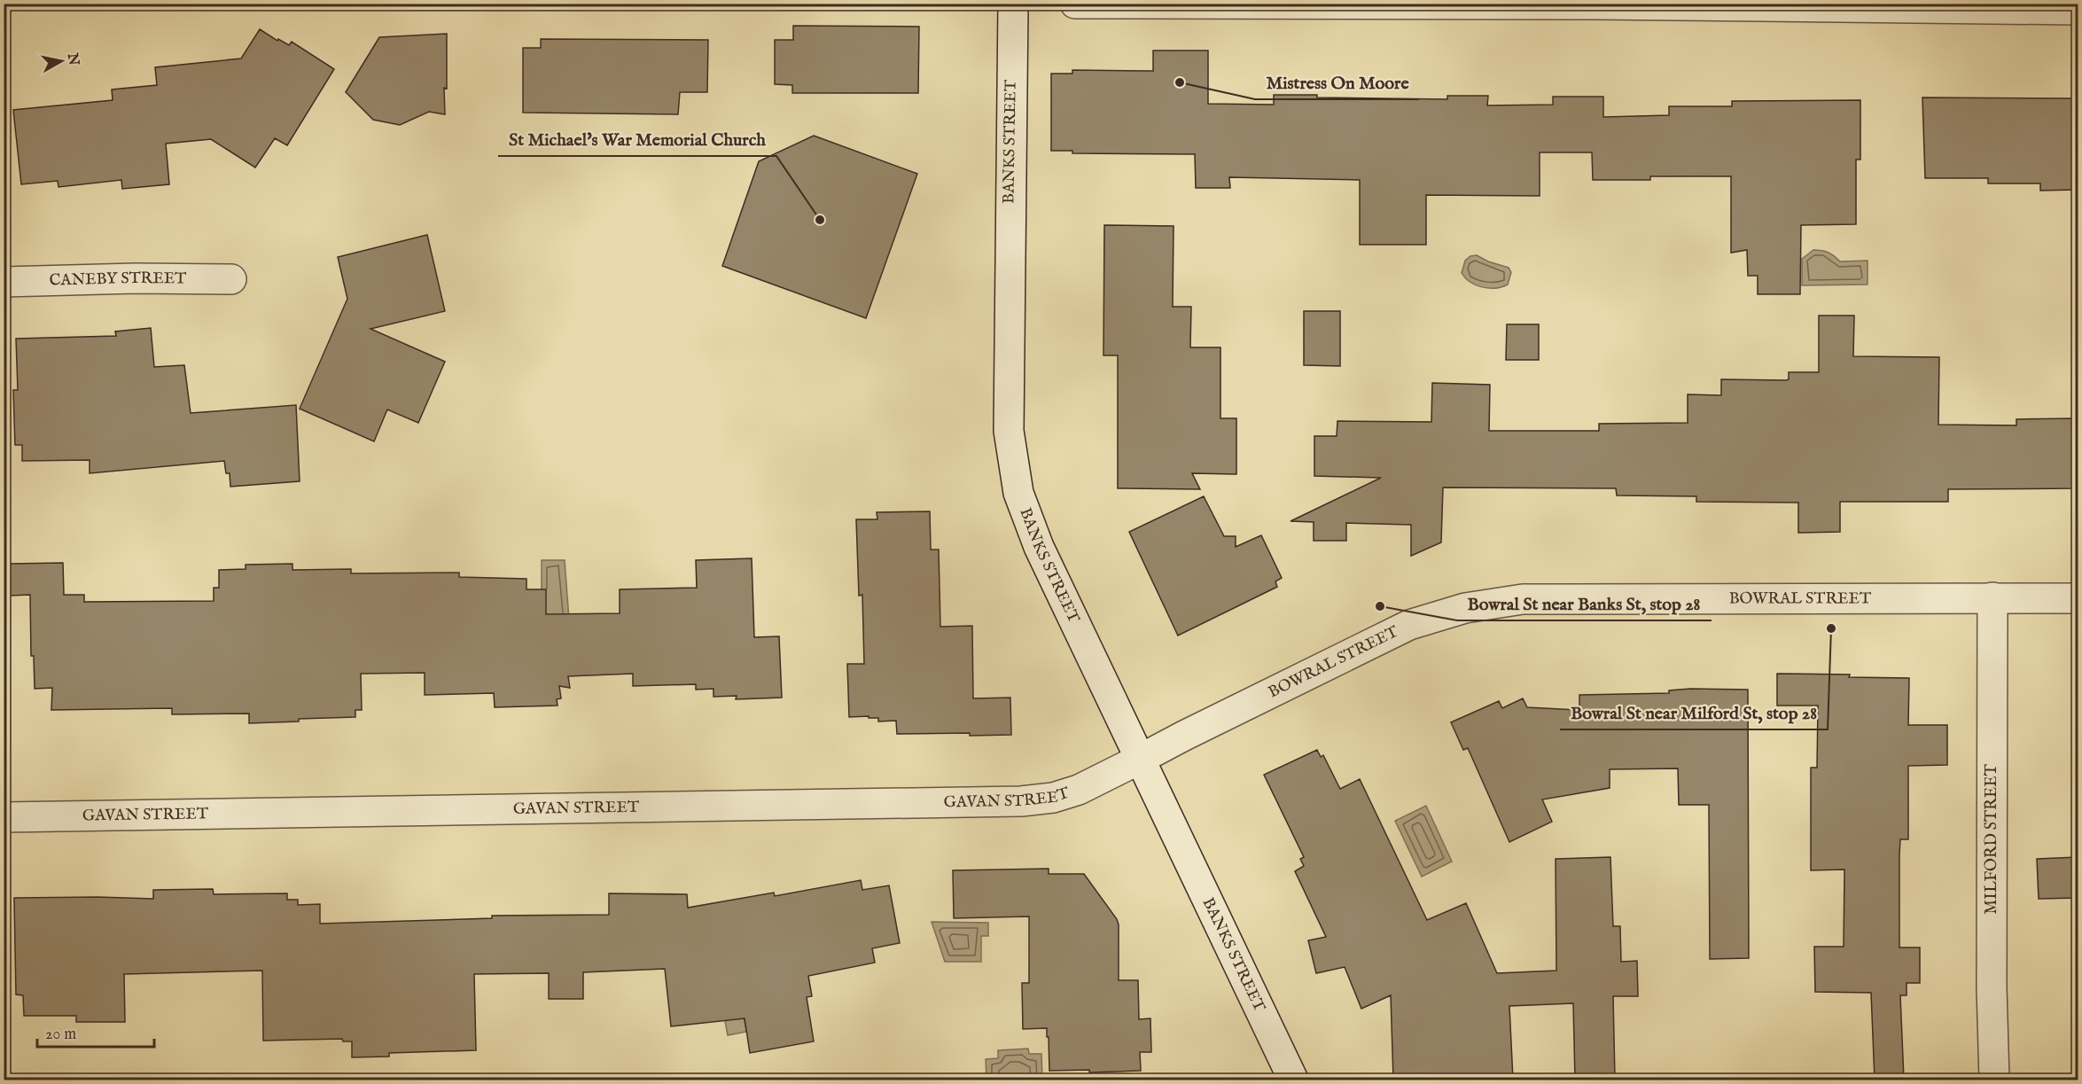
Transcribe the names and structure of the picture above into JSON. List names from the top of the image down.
{
  "streets": {
    "street": [
      "BANKS STREET",
      "CANEBY STREET",
      "BOWRAL STREET",
      "GAVAN STREET",
      "MILFORD STREET"
    ]
  },
  "crossings": [
    ["BANKS STREET", "BOWRAL STREET"],
    ["BANKS STREET", "GAVAN STREET"],
    ["BOWRAL STREET", "GAVAN STREET"],
    ["BOWRAL STREET", "MILFORD STREET"]
  ],
  "places": [
    "Mistress On Moore",
    "St Michael's War Memorial Church",
    "Bowral St near Banks St, stop 28",
    "Bowral St near Milford St, stop 28"
  ],
  "scale_bar": "20 m",
  "north": "right"
}
